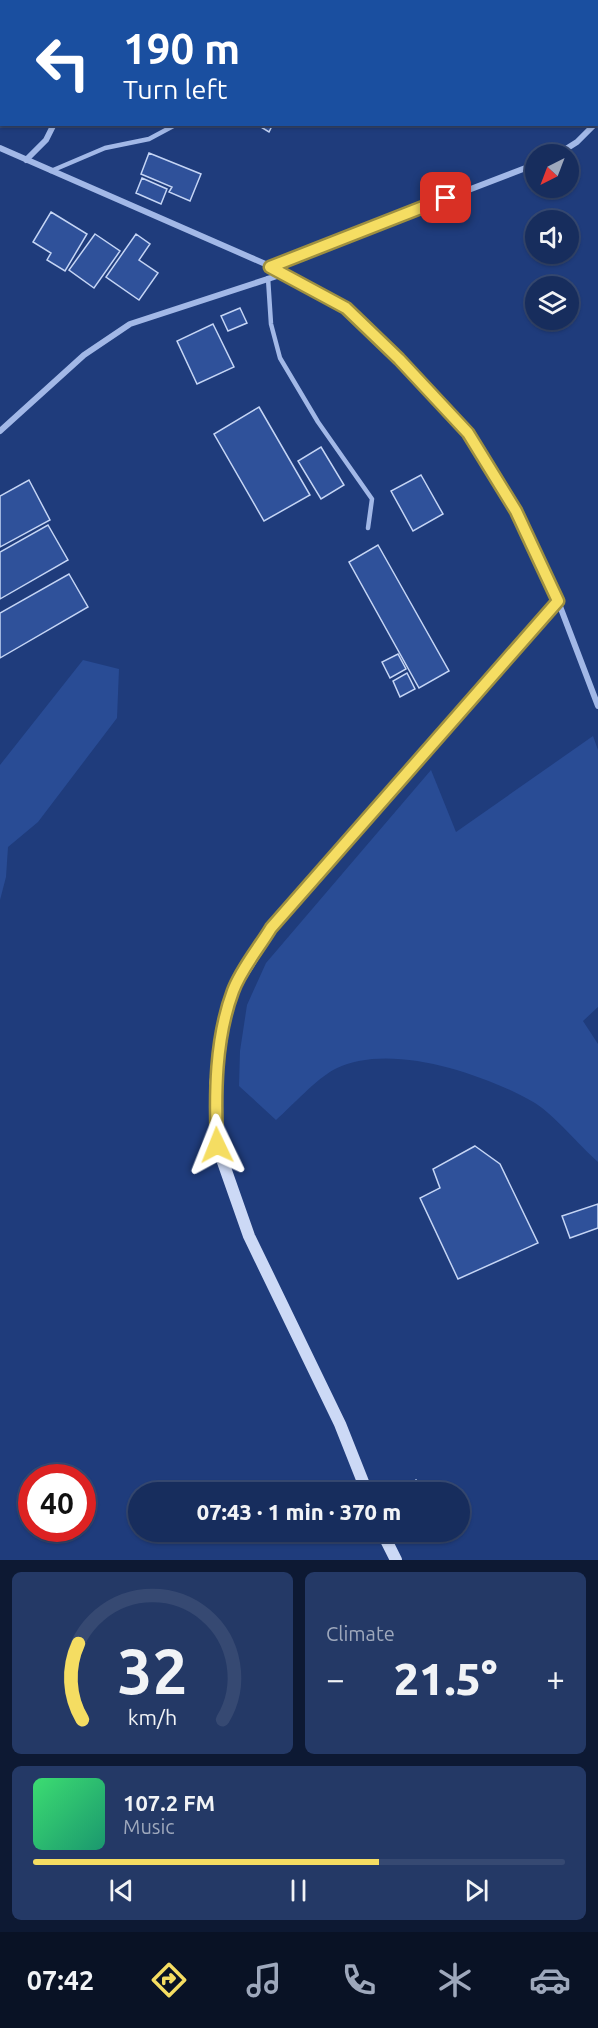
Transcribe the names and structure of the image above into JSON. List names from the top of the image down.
{
  "north": "bottom left",
  "page": {
    "turn": ["190 m", "Turn left"],
    "limit": "40",
    "trip": "07:43 · 1 min · 370 m",
    "tile": "Climate",
    "heat": ["−", "21.5°", "+"],
    "song": ["107.2 FM", "Music"],
    "tabs": "07:42",
    "gauge": ["32", "km/h"]
  }
}
